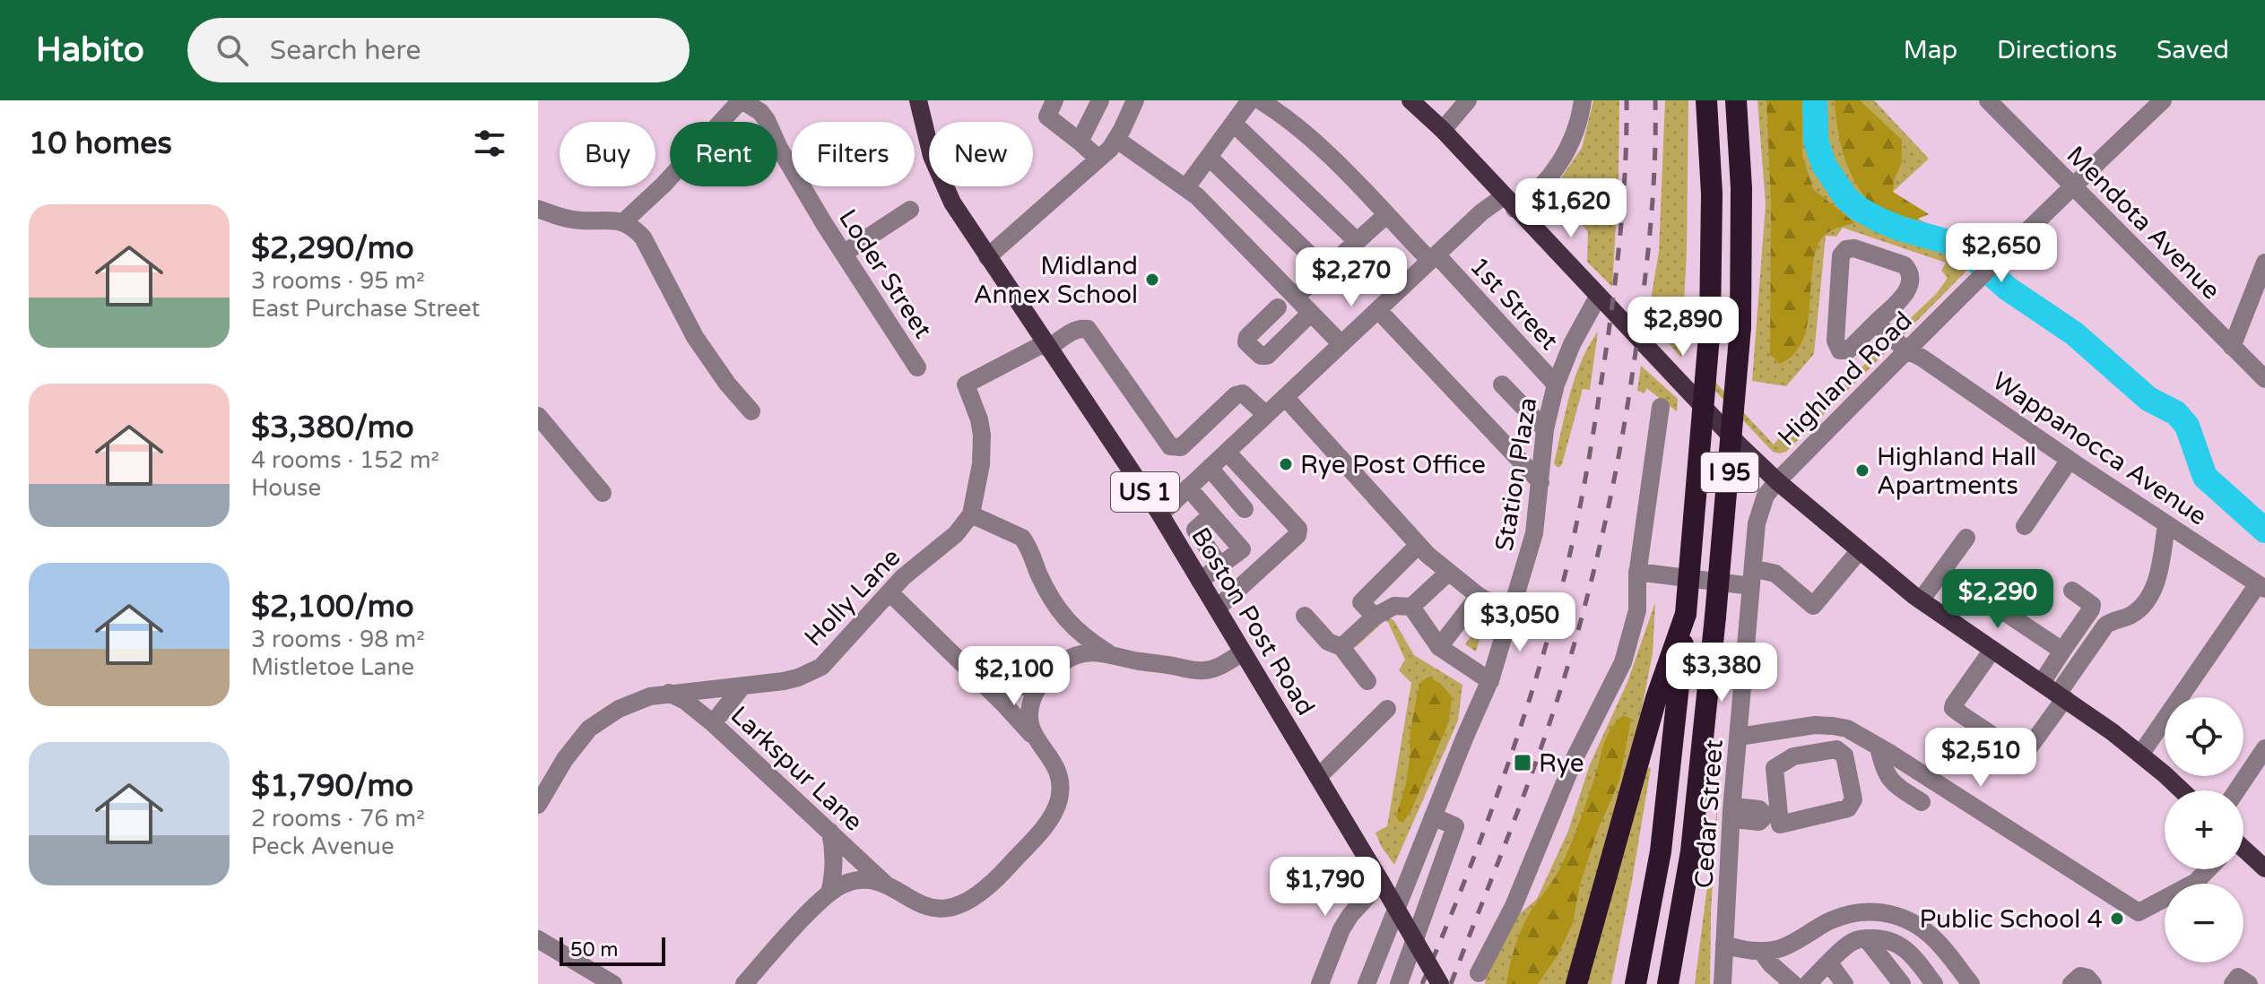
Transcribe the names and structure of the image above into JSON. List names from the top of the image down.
{
  "streets": {
    "highway": ["I 95"],
    "main road": ["US 1", "Boston Post Road"],
    "street": [
      "Mendota Avenue",
      "Loder Street",
      "1st Street",
      "Highland Road",
      "Wappanocca Avenue",
      "Station Plaza",
      "Holly Lane",
      "Larkspur Lane",
      "Cedar Street"
    ]
  },
  "crossings": [
    ["Mendota Avenue", "Highland Road"],
    ["1st Street", "Station Plaza"],
    ["Highland Road", "Wappanocca Avenue"],
    ["Highland Road", "Cedar Street"],
    ["Holly Lane", "Larkspur Lane"]
  ],
  "places": {
    "other": [
      "Midland Annex School",
      "Rye Post Office",
      "Highland Hall Apartments",
      "Public School 4"
    ],
    "transit": ["Rye"]
  },
  "scale_bar": "50 m",
  "page": {
    "header": "Habito",
    "search": "Search here",
    "nav": ["Map", "Directions", "Saved"],
    "heading": "10 homes",
    "chip": [
      "Buy",
      "Rent",
      "Filters",
      "New"
    ],
    "price": [
      "$1,620",
      "$2,650",
      "$2,270",
      "$2,890",
      "$2,290",
      "$3,050",
      "$3,380",
      "$2,100",
      "$2,510",
      "$1,790"
    ],
    "list": [
      {
        "name": "$2,290/mo",
        "note": "3 rooms · 95 m² · East Purchase Street"
      },
      {
        "name": "$3,380/mo",
        "note": "4 rooms · 152 m² · House"
      },
      {
        "name": "$2,100/mo",
        "note": "3 rooms · 98 m² · Mistletoe Lane"
      },
      {
        "name": "$1,790/mo",
        "note": "2 rooms · 76 m² · Peck Avenue"
      }
    ],
    "map_buttons": ["+", "−"],
    "scale": "50 m"
  }
}
